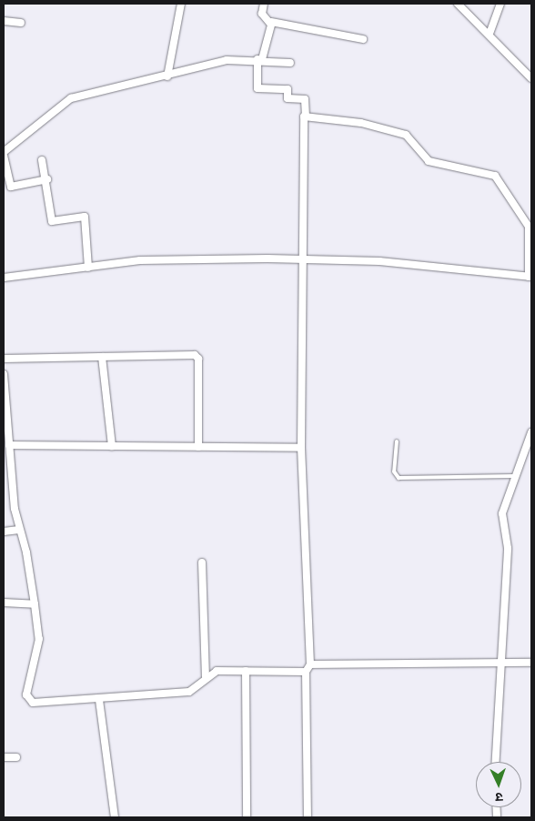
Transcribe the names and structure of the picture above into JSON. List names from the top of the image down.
{
  "north": "bottom"
}
